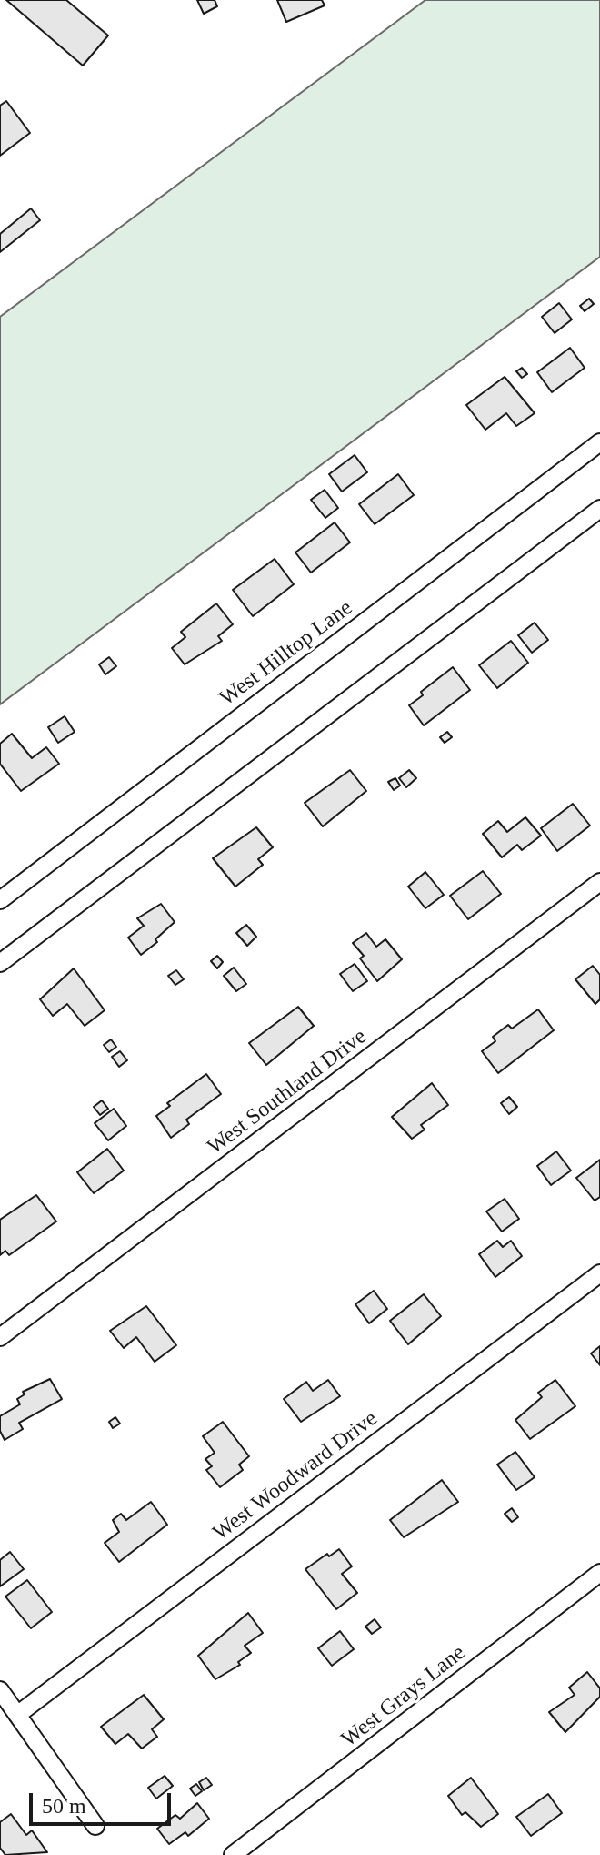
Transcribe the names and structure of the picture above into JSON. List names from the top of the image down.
{
  "streets": {
    "street": [
      "West Hilltop Lane",
      "West Southland Drive",
      "West Woodward Drive",
      "West Grays Lane"
    ]
  },
  "scale_bar": "50 m"
}
